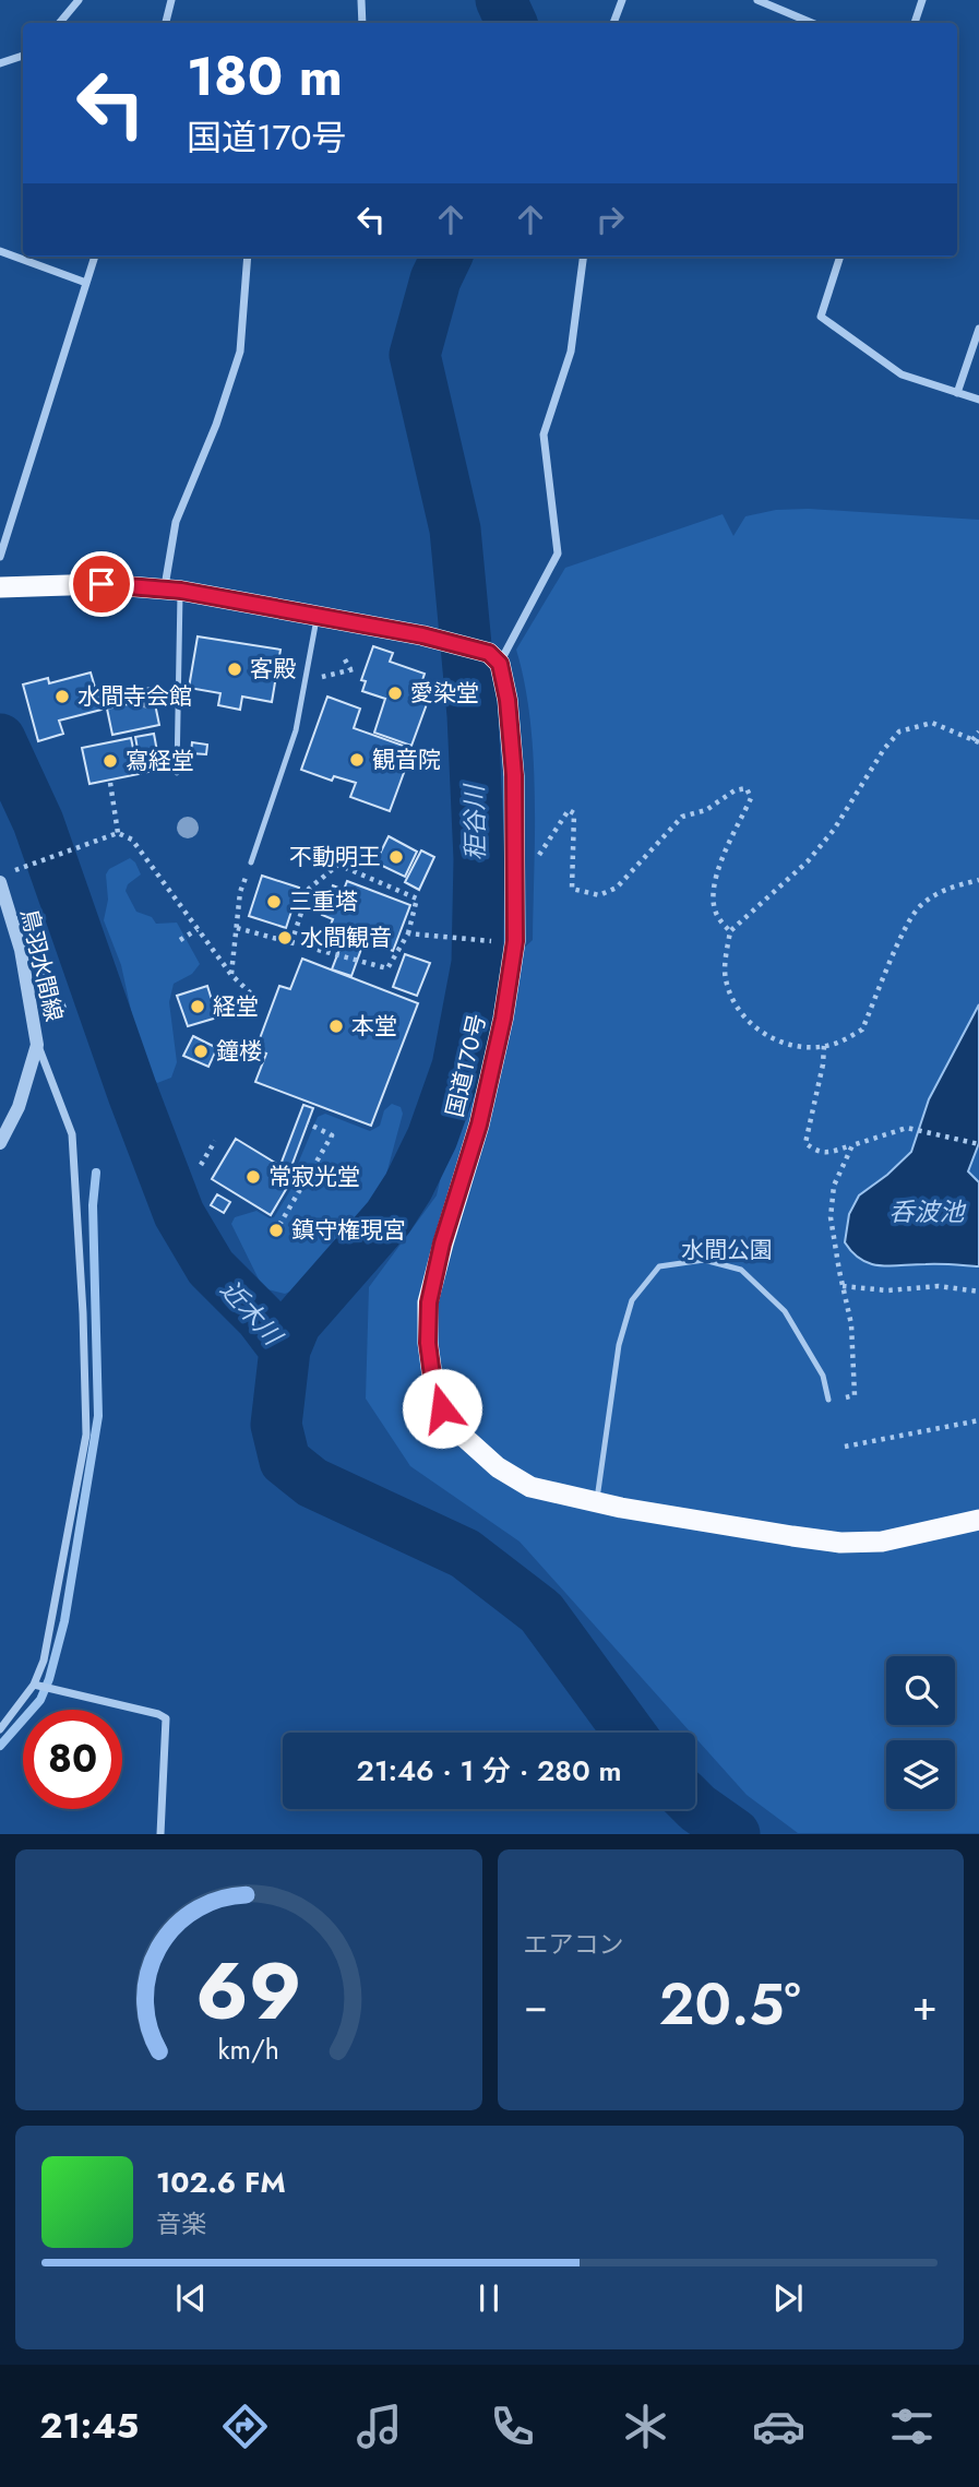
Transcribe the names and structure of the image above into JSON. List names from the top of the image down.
{
  "streets": {
    "highway": ["国道170号"],
    "street": ["鳥羽水間線"]
  },
  "water": ["秬谷川", "呑波池", "近木川"],
  "parks": ["水間公園"],
  "places": [
    "客殿",
    "愛染堂",
    "水間寺会館",
    "観音院",
    "寫経堂",
    "不動明王",
    "三重塔",
    "水間観音",
    "経堂",
    "本堂",
    "鐘楼",
    "常寂光堂",
    "鎮守権現宮"
  ],
  "page": {
    "turn": ["180 m", "国道170号"],
    "limit": "80",
    "trip": "21:46 · 1 分 · 280 m",
    "tile": "エアコン",
    "heat": ["−", "20.5°", "+"],
    "song": ["102.6 FM", "音楽"],
    "tabs": "21:45",
    "gauge": ["69", "km/h"]
  }
}
